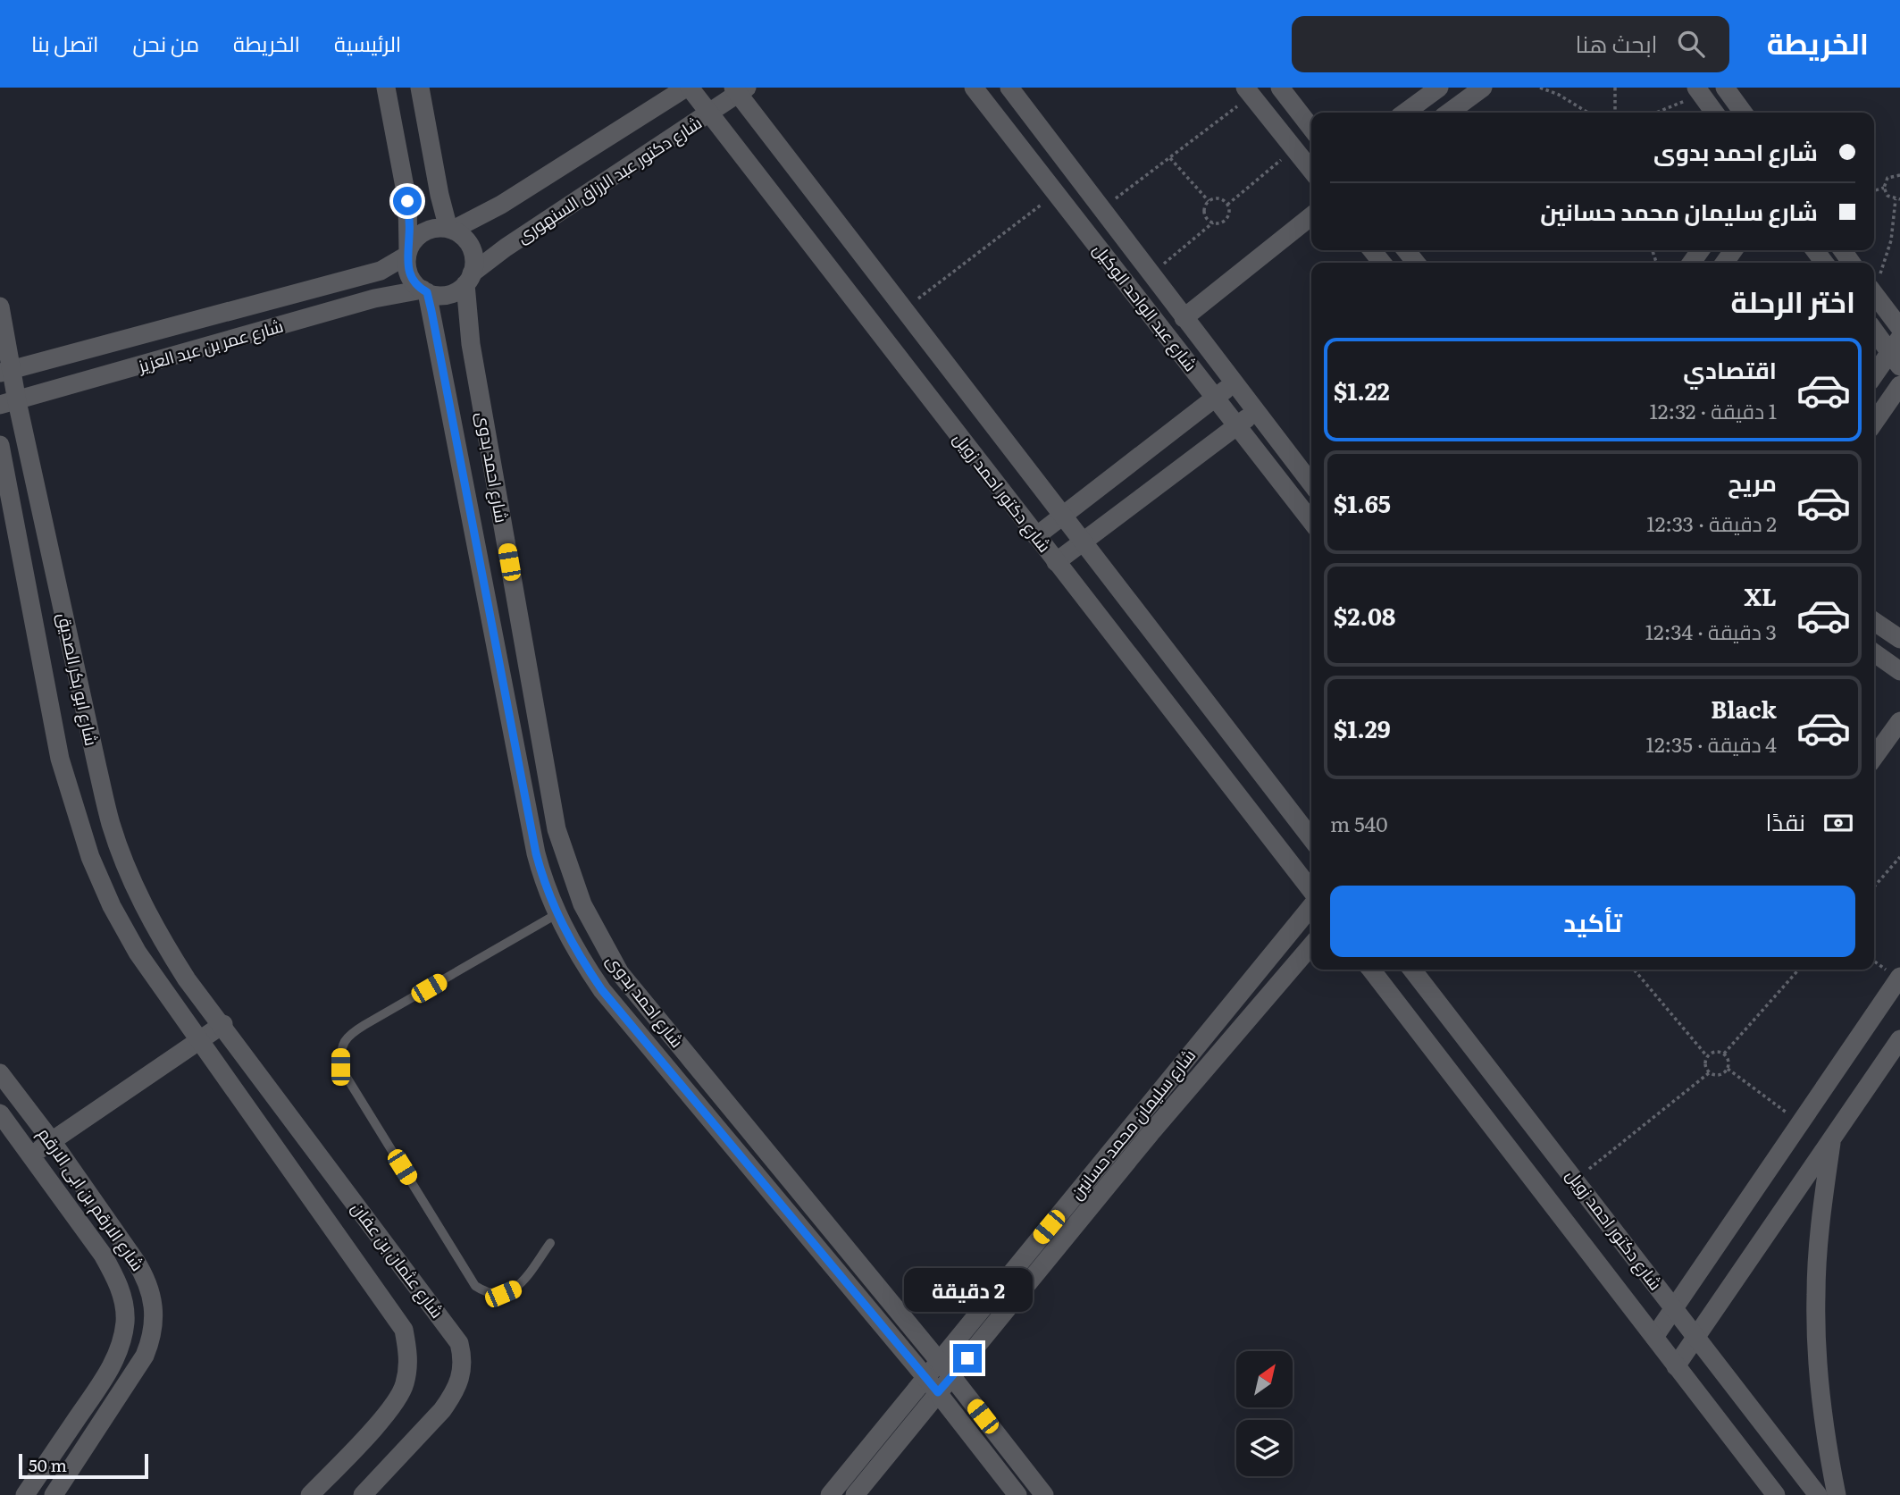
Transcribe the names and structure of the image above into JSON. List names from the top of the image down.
{
  "streets": {
    "street": [
      "شارع دكتور عبد الرزاق السنهورى",
      "شارع عبد الواحد الوكيل",
      "شارع عمر بن عبد العزيز",
      "شارع احمد بدوى",
      "شارع دكتور احمد زويل",
      "شارع ابو بكر الصديق",
      "شارع سليمان محمد حسانين",
      "شارع الارقم بن ابى الارقم",
      "شارع عثمان بن عفان"
    ]
  },
  "crossings": [
    ["شارع دكتور عبد الرزاق السنهورى", "شارع عمر بن عبد العزيز"],
    ["شارع دكتور عبد الرزاق السنهورى", "شارع احمد بدوى"],
    ["شارع دكتور عبد الرزاق السنهورى", "شارع دكتور احمد زويل"],
    ["شارع عمر بن عبد العزيز", "شارع احمد بدوى"],
    ["شارع عمر بن عبد العزيز", "شارع ابو بكر الصديق"],
    ["شارع احمد بدوى", "شارع سليمان محمد حسانين"],
    ["شارع ابو بكر الصديق", "شارع عثمان بن عفان"]
  ],
  "scale_bar": "50 m",
  "north": "top right",
  "page": {
    "header": "الخريطة",
    "search": "ابحث هنا",
    "nav": [
      "الرئيسية",
      "الخريطة",
      "من نحن",
      "اتصل بنا"
    ],
    "banner": ["شارع احمد بدوى", "شارع سليمان محمد حسانين"],
    "heading": "اختر الرحلة",
    "list": [
      {
        "name": "اقتصادي",
        "note": "1 دقيقة · 12:32",
        "value": "$1.22"
      },
      {
        "name": "مريح",
        "note": "2 دقيقة · 12:33",
        "value": "$1.65"
      },
      {
        "name": "XL",
        "note": "3 دقيقة · 12:34",
        "value": "$2.08"
      },
      {
        "name": "Black",
        "note": "4 دقيقة · 12:35",
        "value": "$1.29"
      }
    ],
    "pay": ["نقدًا", "540 m"],
    "buttons": "تأكيد",
    "bubble": "2 دقيقة",
    "scale": "50 m"
  }
}
